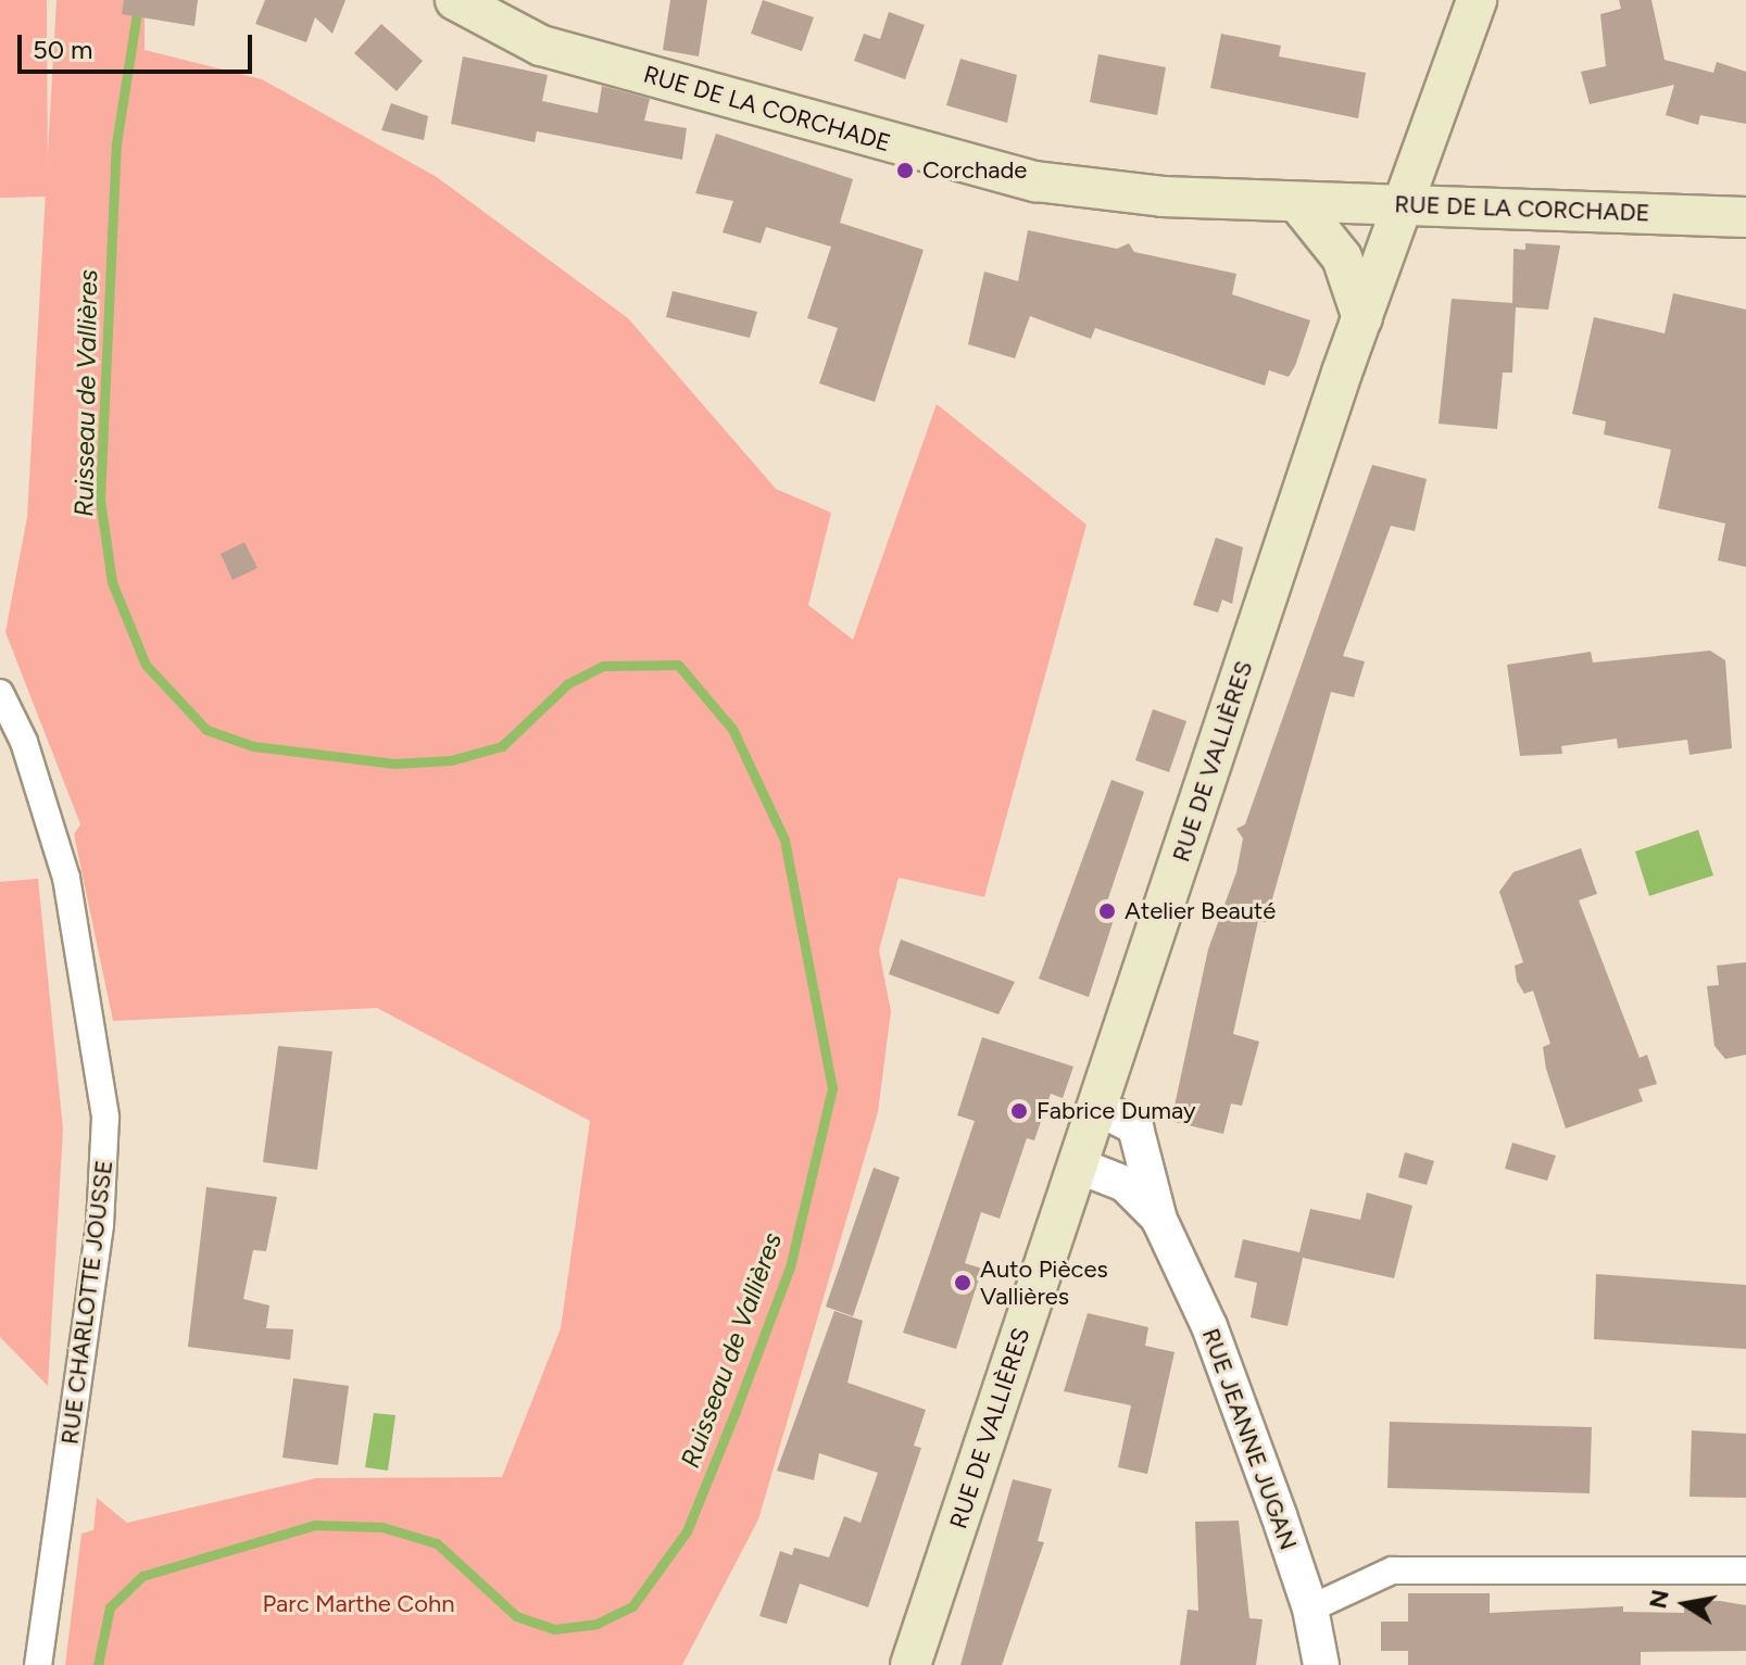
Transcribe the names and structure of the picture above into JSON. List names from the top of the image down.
{
  "streets": {
    "main road": ["RUE DE LA CORCHADE", "RUE DE VALLIÈRES"],
    "street": ["RUE CHARLOTTE JOUSSE", "RUE JEANNE JUGAN"]
  },
  "crossings": [
    ["RUE DE LA CORCHADE", "RUE DE VALLIÈRES"],
    ["RUE DE VALLIÈRES", "RUE JEANNE JUGAN"]
  ],
  "water": ["Ruisseau de Vallières"],
  "parks": ["Parc Marthe Cohn"],
  "places": [
    "Corchade",
    "Atelier Beauté",
    "Fabrice Dumay",
    "Auto Pièces Vallières"
  ],
  "scale_bar": "50 m",
  "north": "left"
}
